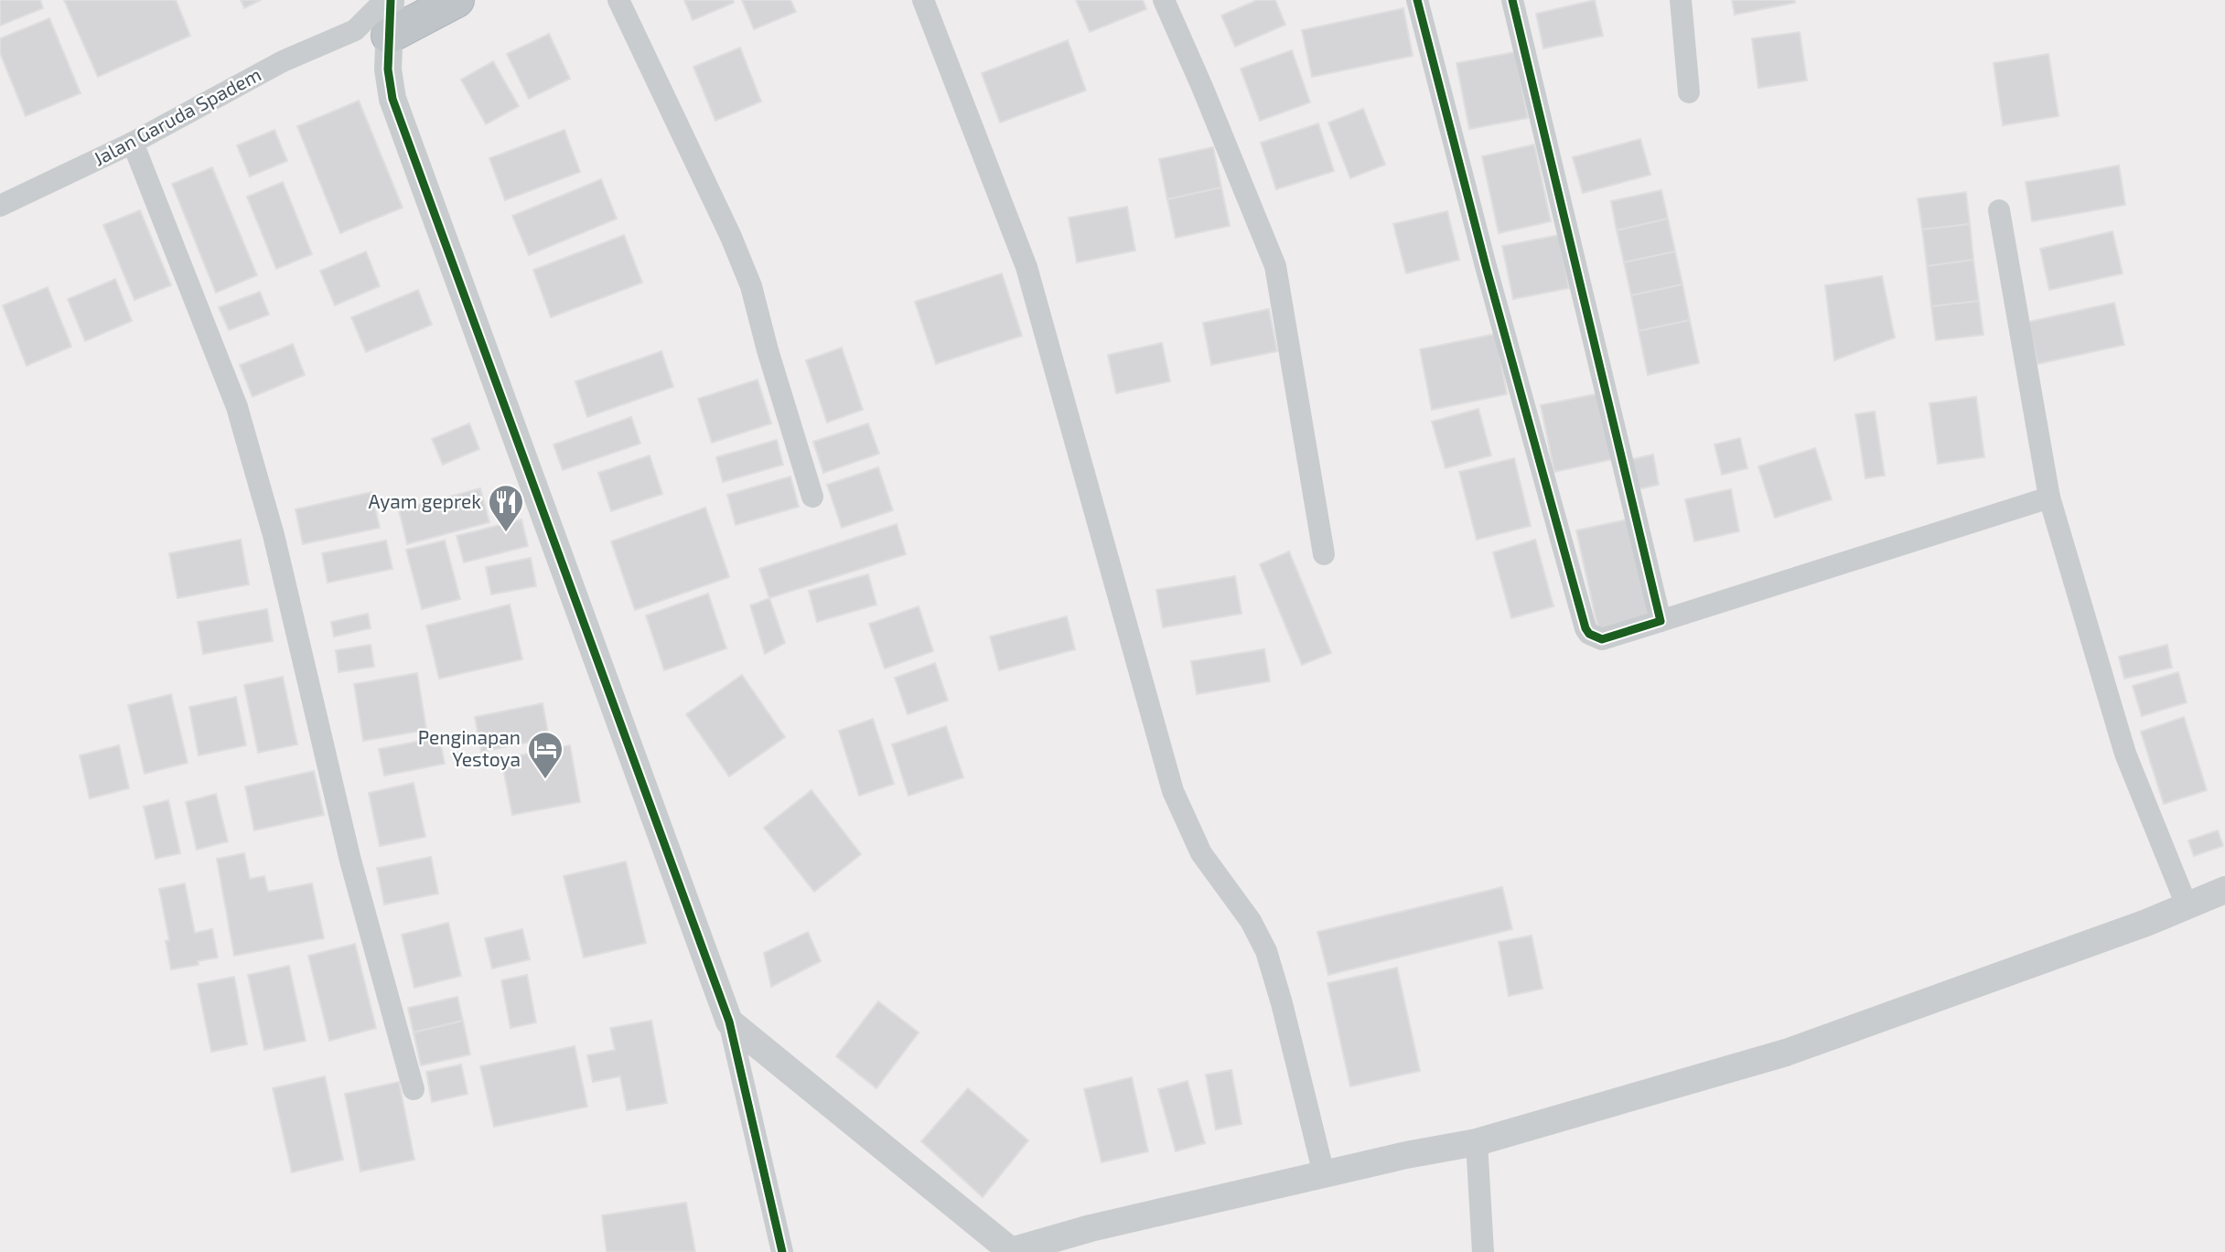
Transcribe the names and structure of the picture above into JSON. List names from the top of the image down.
{
  "streets": {
    "street": ["Jalan Garuda Spadem"]
  },
  "places": {
    "restaurant": ["Ayam geprek"],
    "hotel": ["Penginapan Yestoya"]
  }
}
